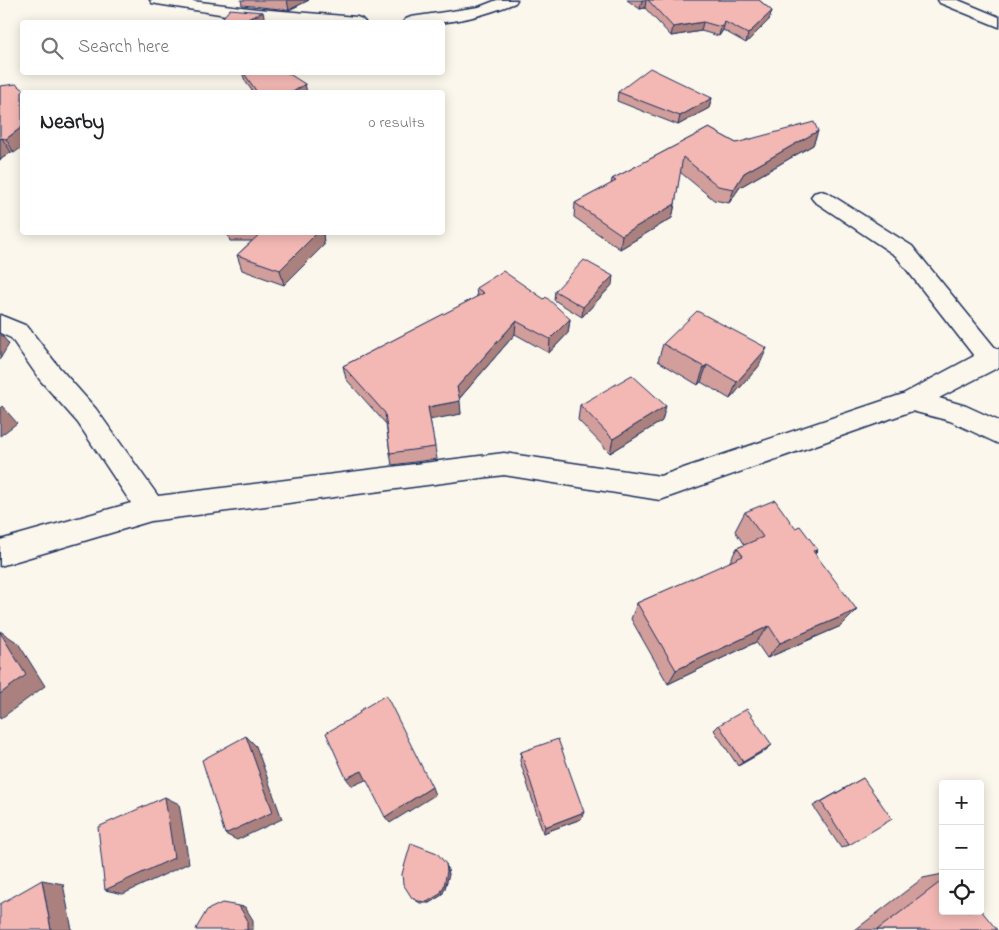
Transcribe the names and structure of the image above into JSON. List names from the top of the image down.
{
  "page": {
    "search": "Search here",
    "heading": ["Nearby", "0 results"],
    "map_buttons": ["+", "−"]
  }
}
